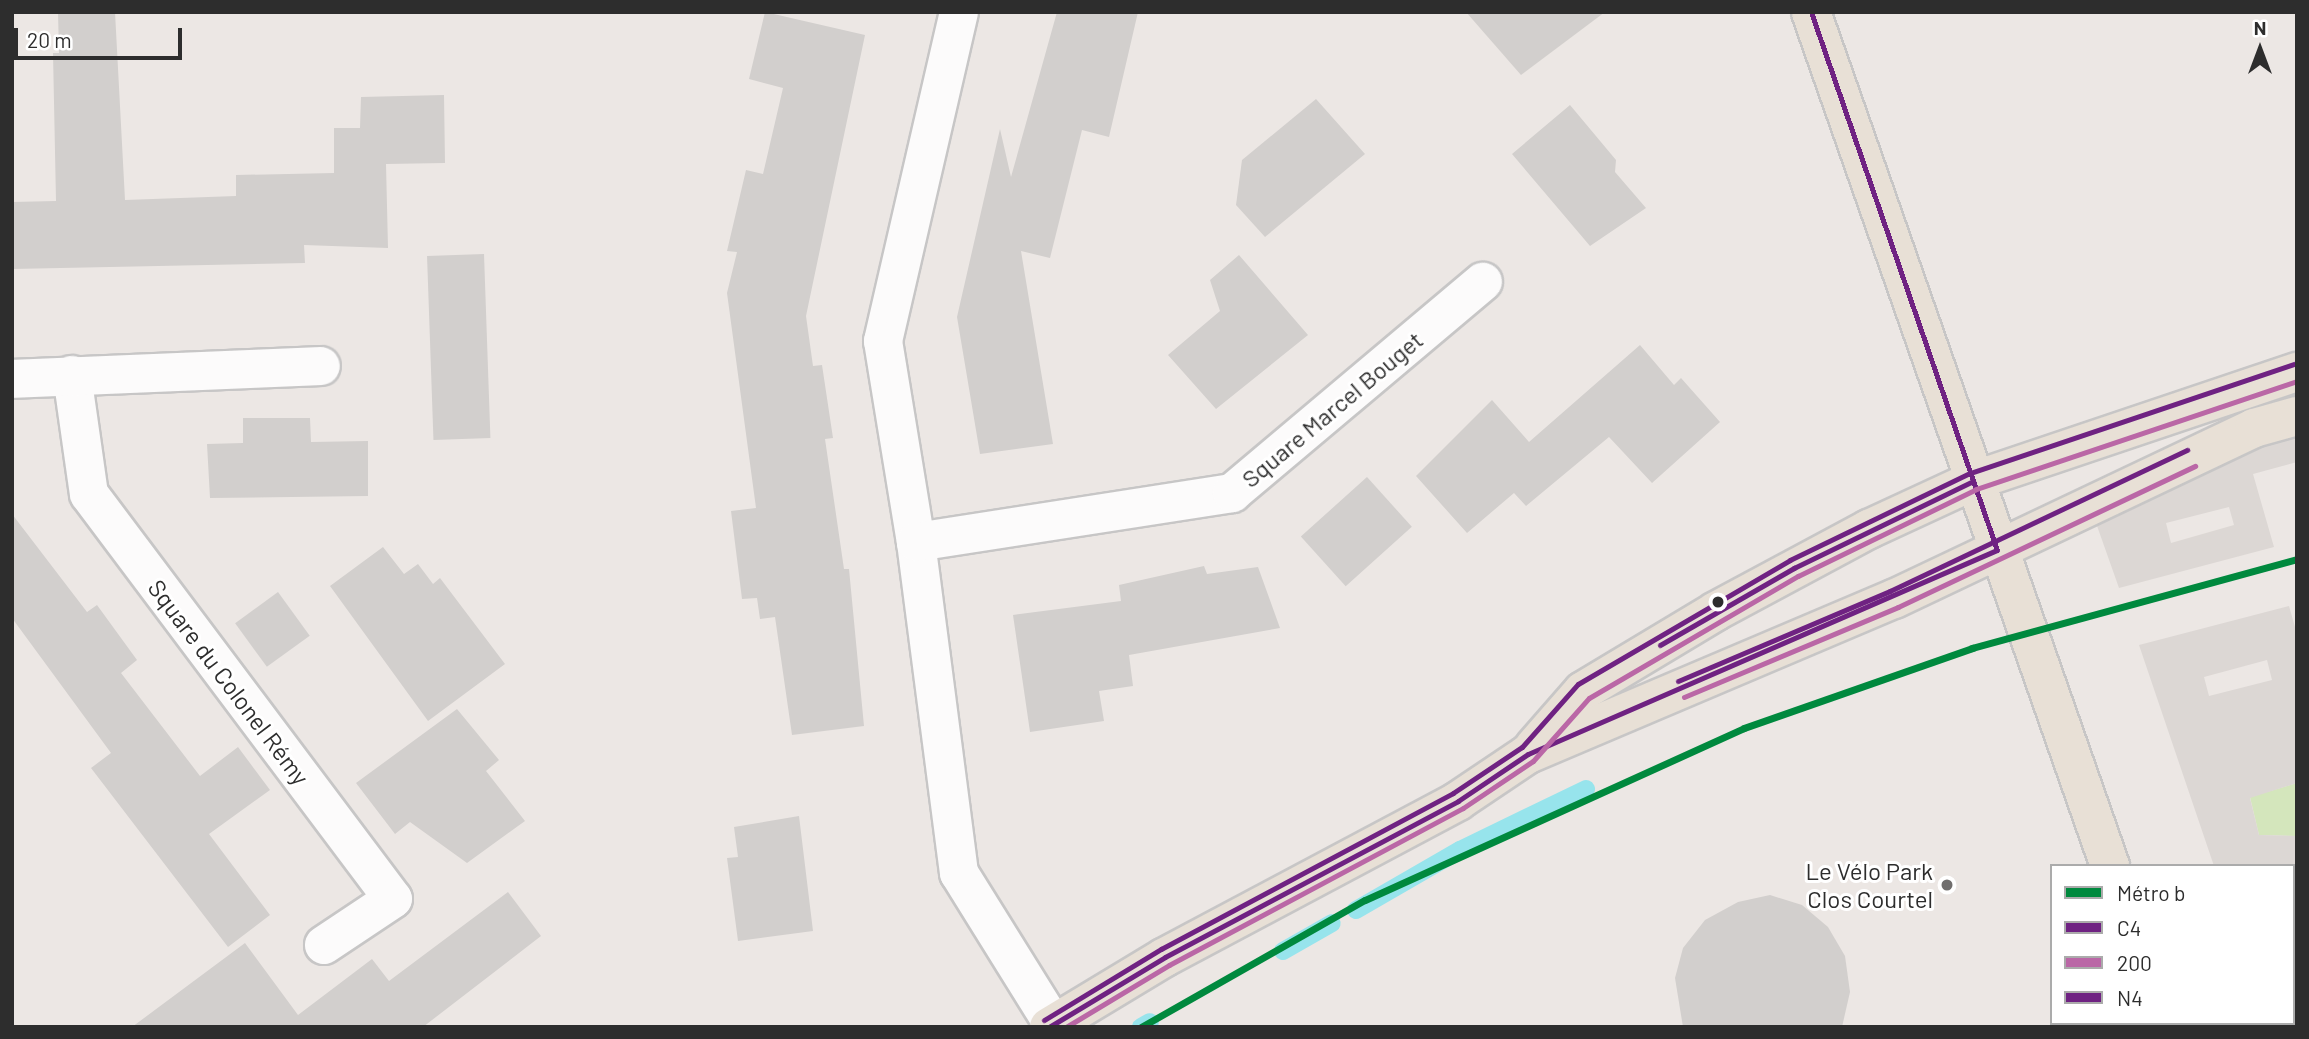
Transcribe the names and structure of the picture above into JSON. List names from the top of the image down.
{
  "streets": {
    "street": ["Square Marcel Bouget", "Square du Colonel Rémy"]
  },
  "places": ["Le Vélo Park Clos Courtel"],
  "lines": [
    "transit line C4",
    "transit line N4",
    "transit line 200",
    "metro line b"
  ],
  "legend": [
    "Métro b",
    "C4",
    "200",
    "N4"
  ],
  "scale_bar": "20 m",
  "north": "top"
}
